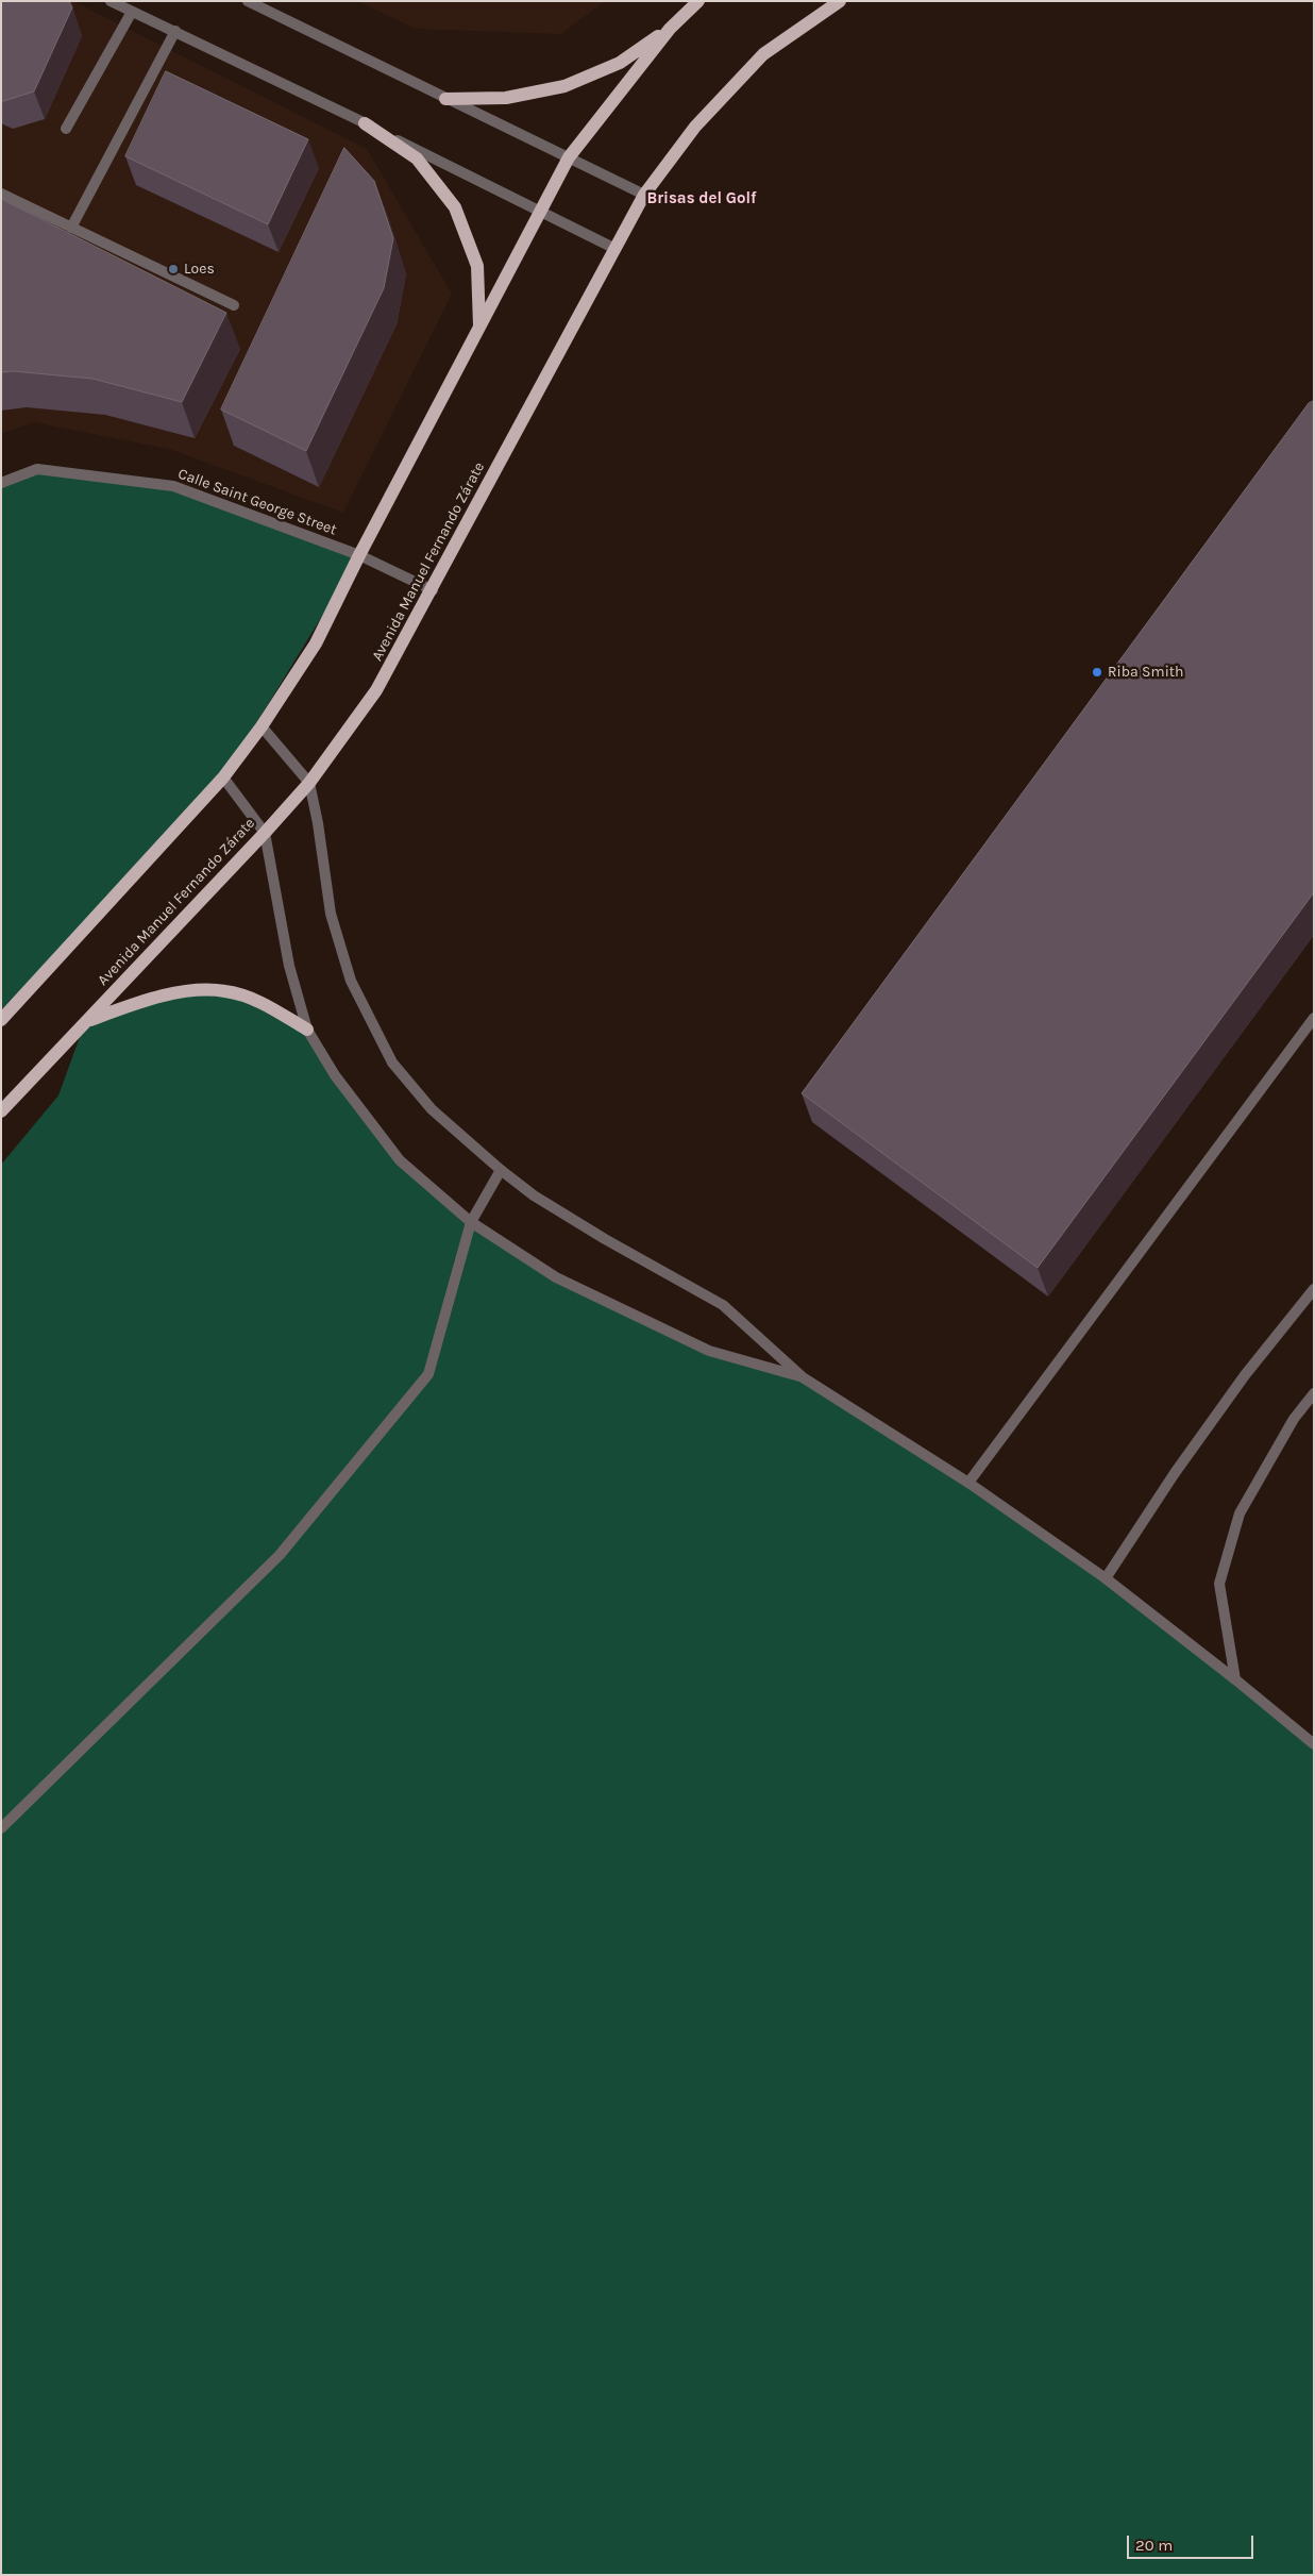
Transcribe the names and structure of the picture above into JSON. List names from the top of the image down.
{
  "streets": {
    "main road": ["Avenida Manuel Fernando Zárate"],
    "street": ["Calle Saint George Street"]
  },
  "crossings": [
    ["Calle Saint George Street", "Avenida Manuel Fernando Zárate"]
  ],
  "districts": ["Brisas del Golf"],
  "places": ["Loes", "Riba Smith"],
  "scale_bar": "20 m"
}
